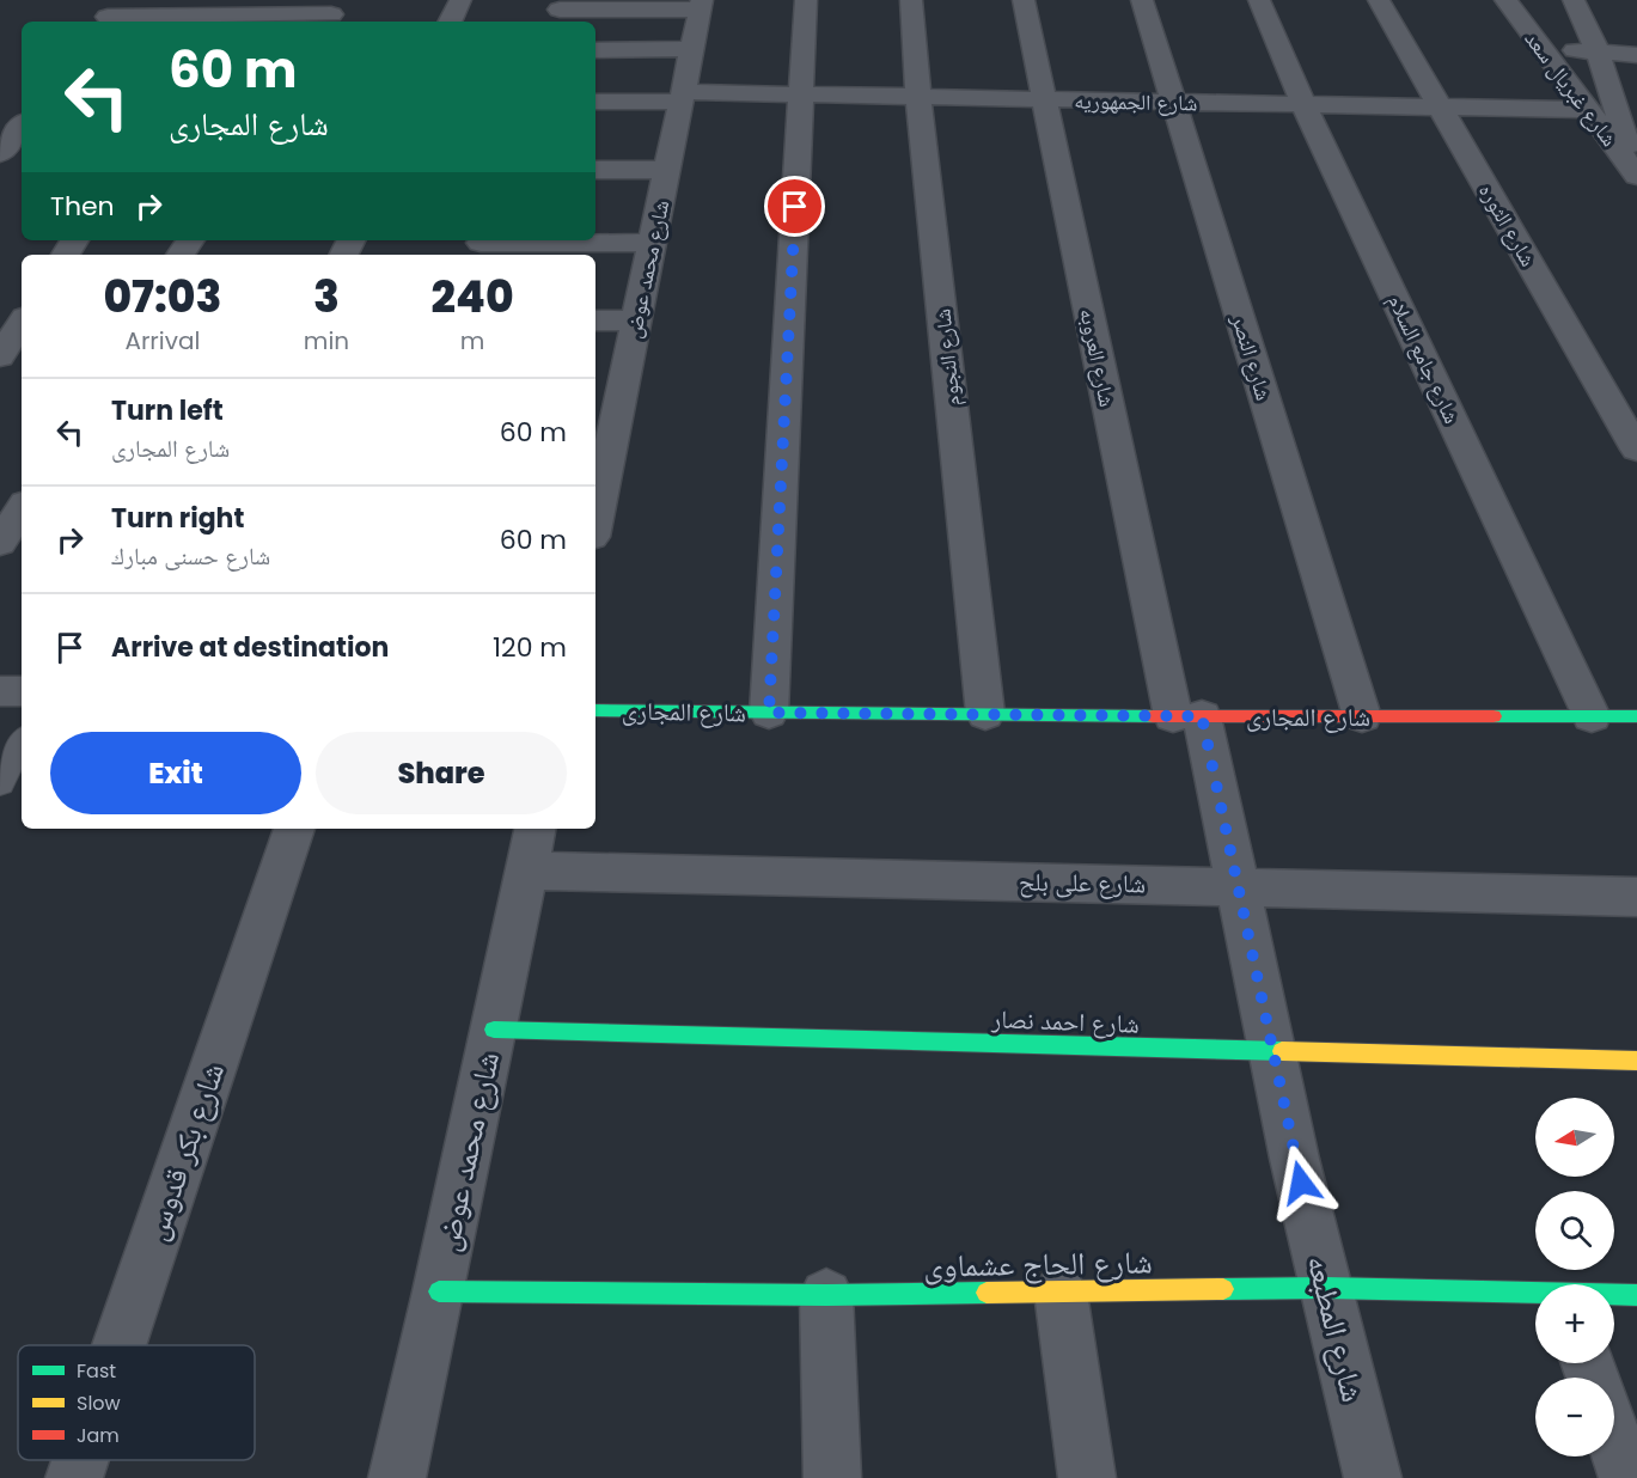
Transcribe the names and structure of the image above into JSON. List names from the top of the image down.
{
  "streets": {
    "street": [
      "شارع غبريال سعد",
      "شارع الجمهوريه",
      "شارع الثوره",
      "شارع محمد عوض",
      "شارع النجوم",
      "شارع العروبه",
      "شارع النصر",
      "شارع جامع السلام",
      "شارع المجارى",
      "شارع على بلح",
      "شارع احمد نصار",
      "شارع بكر قدوس",
      "شارع الحاج عشماوى",
      "شارع المطبعه"
    ]
  },
  "crossings": [
    ["شارع غبريال سعد", "شارع الجمهوريه"],
    ["شارع الجمهوريه", "شارع الثوره"],
    ["شارع الجمهوريه", "شارع محمد عوض"],
    ["شارع الجمهوريه", "شارع النجوم"],
    ["شارع الجمهوريه", "شارع العروبه"],
    ["شارع الجمهوريه", "شارع النصر"],
    ["شارع الجمهوريه", "شارع جامع السلام"],
    ["شارع محمد عوض", "شارع على بلح"],
    ["شارع محمد عوض", "شارع احمد نصار"],
    ["شارع محمد عوض", "شارع الحاج عشماوى"],
    ["شارع النجوم", "شارع المجارى"],
    ["شارع العروبه", "شارع المجارى"],
    ["شارع العروبه", "شارع المطبعه"],
    ["شارع النصر", "شارع المجارى"],
    ["شارع جامع السلام", "شارع المجارى"],
    ["شارع المجارى", "شارع المطبعه"],
    ["شارع على بلح", "شارع المطبعه"],
    ["شارع احمد نصار", "شارع المطبعه"],
    ["شارع الحاج عشماوى", "شارع المطبعه"]
  ],
  "legend": ["Fast", "Slow", "Jam"],
  "north": "left",
  "page": {
    "turn": ["60 m", "شارع المجارى"],
    "then": "Then",
    "eta": [
      "07:03",
      "Arrival",
      "3",
      "min",
      "240",
      "m"
    ],
    "list": [
      {
        "name": "Turn left",
        "note": "شارع المجارى",
        "value": "60 m"
      },
      {
        "name": "Turn right",
        "note": "شارع حسنى مبارك",
        "value": "60 m"
      },
      {
        "name": "Arrive at destination",
        "value": "120 m"
      }
    ],
    "buttons": ["Exit", "Share"],
    "map_buttons": ["+", "−"]
  }
}
